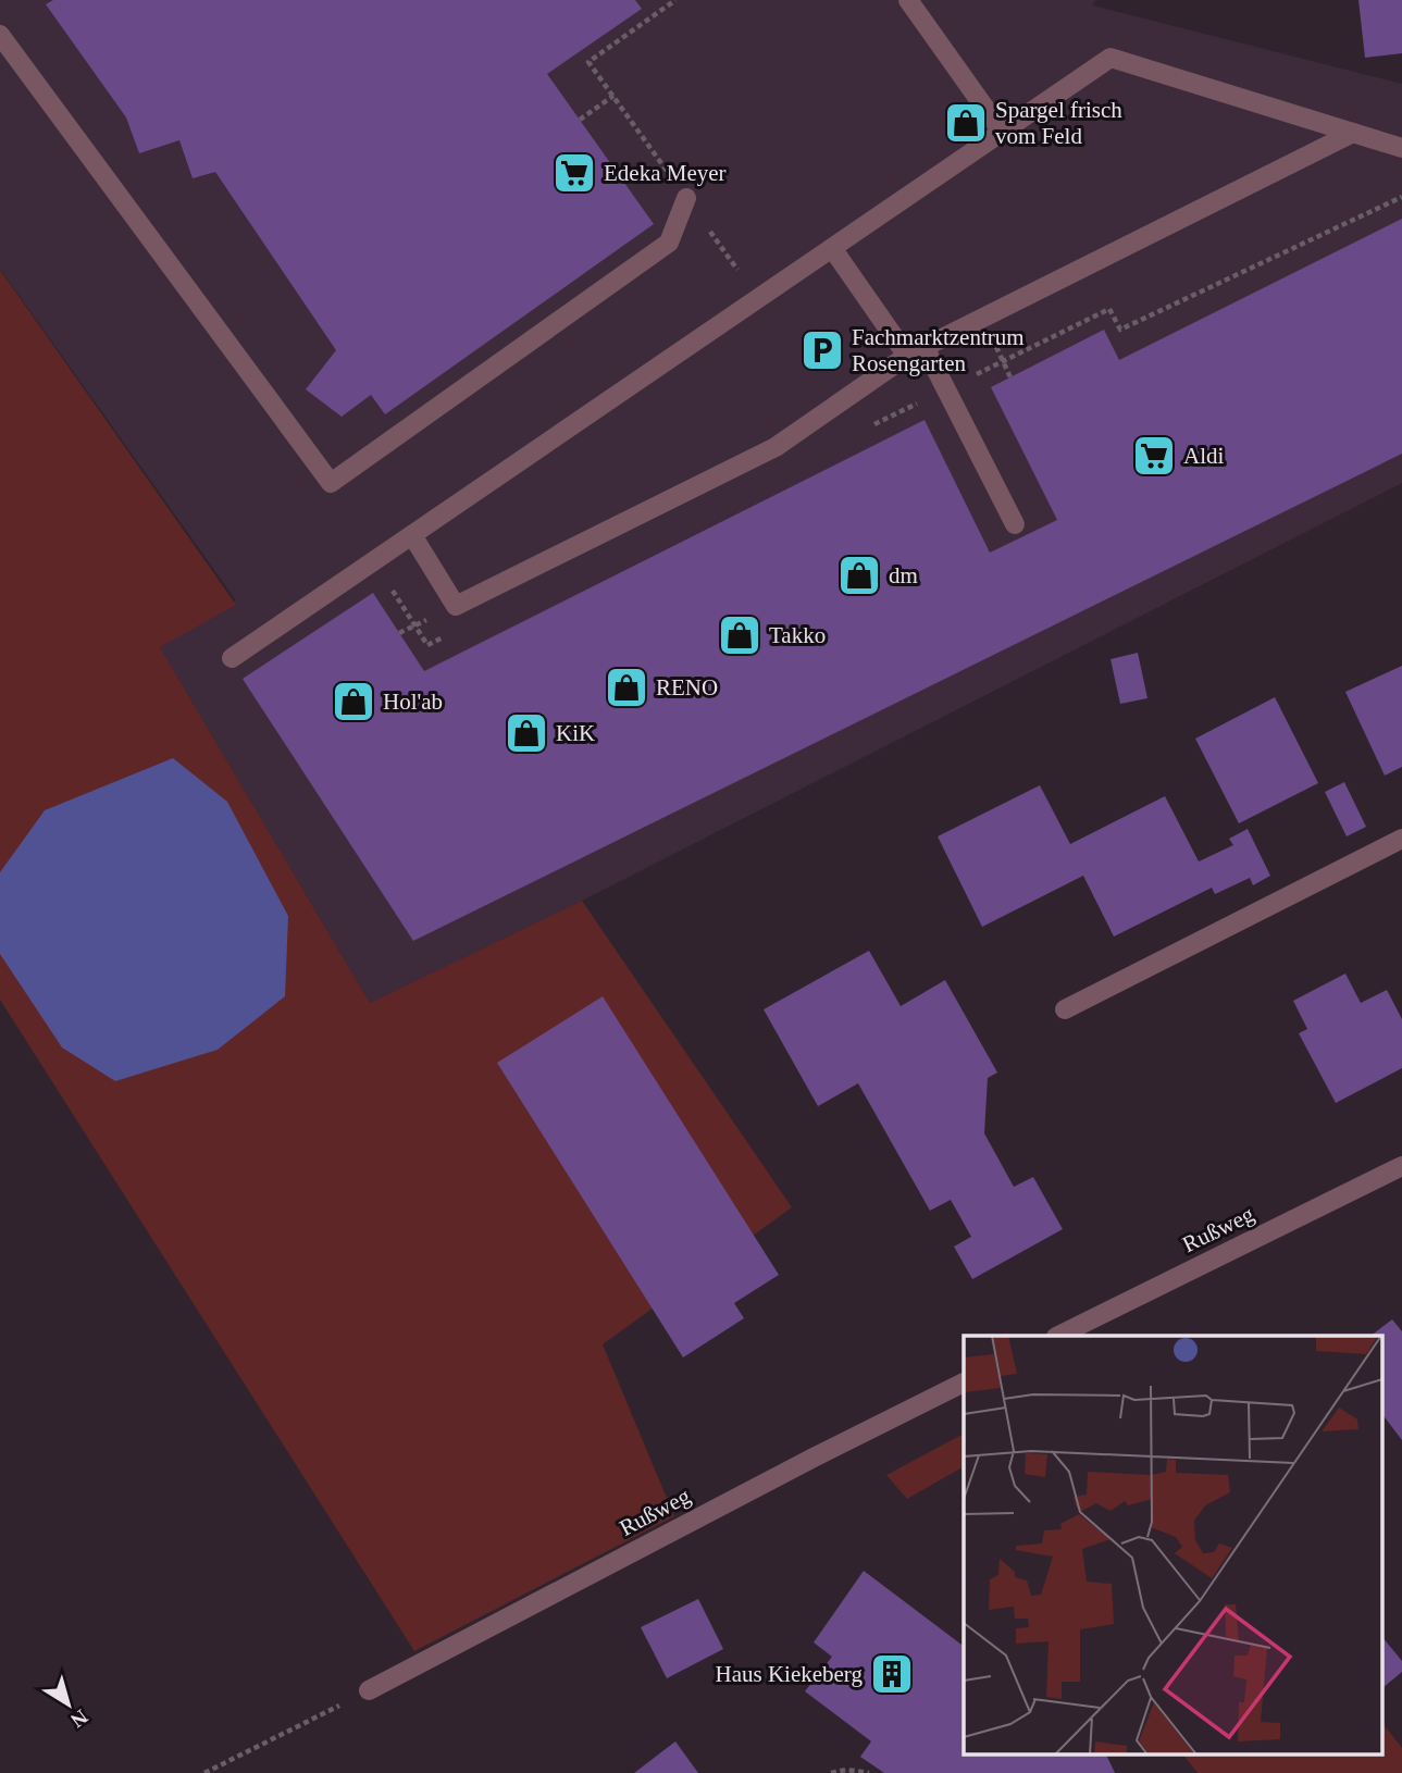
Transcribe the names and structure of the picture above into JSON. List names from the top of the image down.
{
  "streets": {
    "street": ["Rußweg"]
  },
  "places": {
    "shop": [
      "Spargel frisch vom Feld",
      "dm",
      "Takko",
      "RENO",
      "Hol'ab",
      "KiK"
    ],
    "supermarket": ["Edeka Meyer", "Aldi"],
    "parking": ["Fachmarktzentrum Rosengarten"],
    "building": ["Haus Kiekeberg"]
  },
  "north": "bottom right"
}
